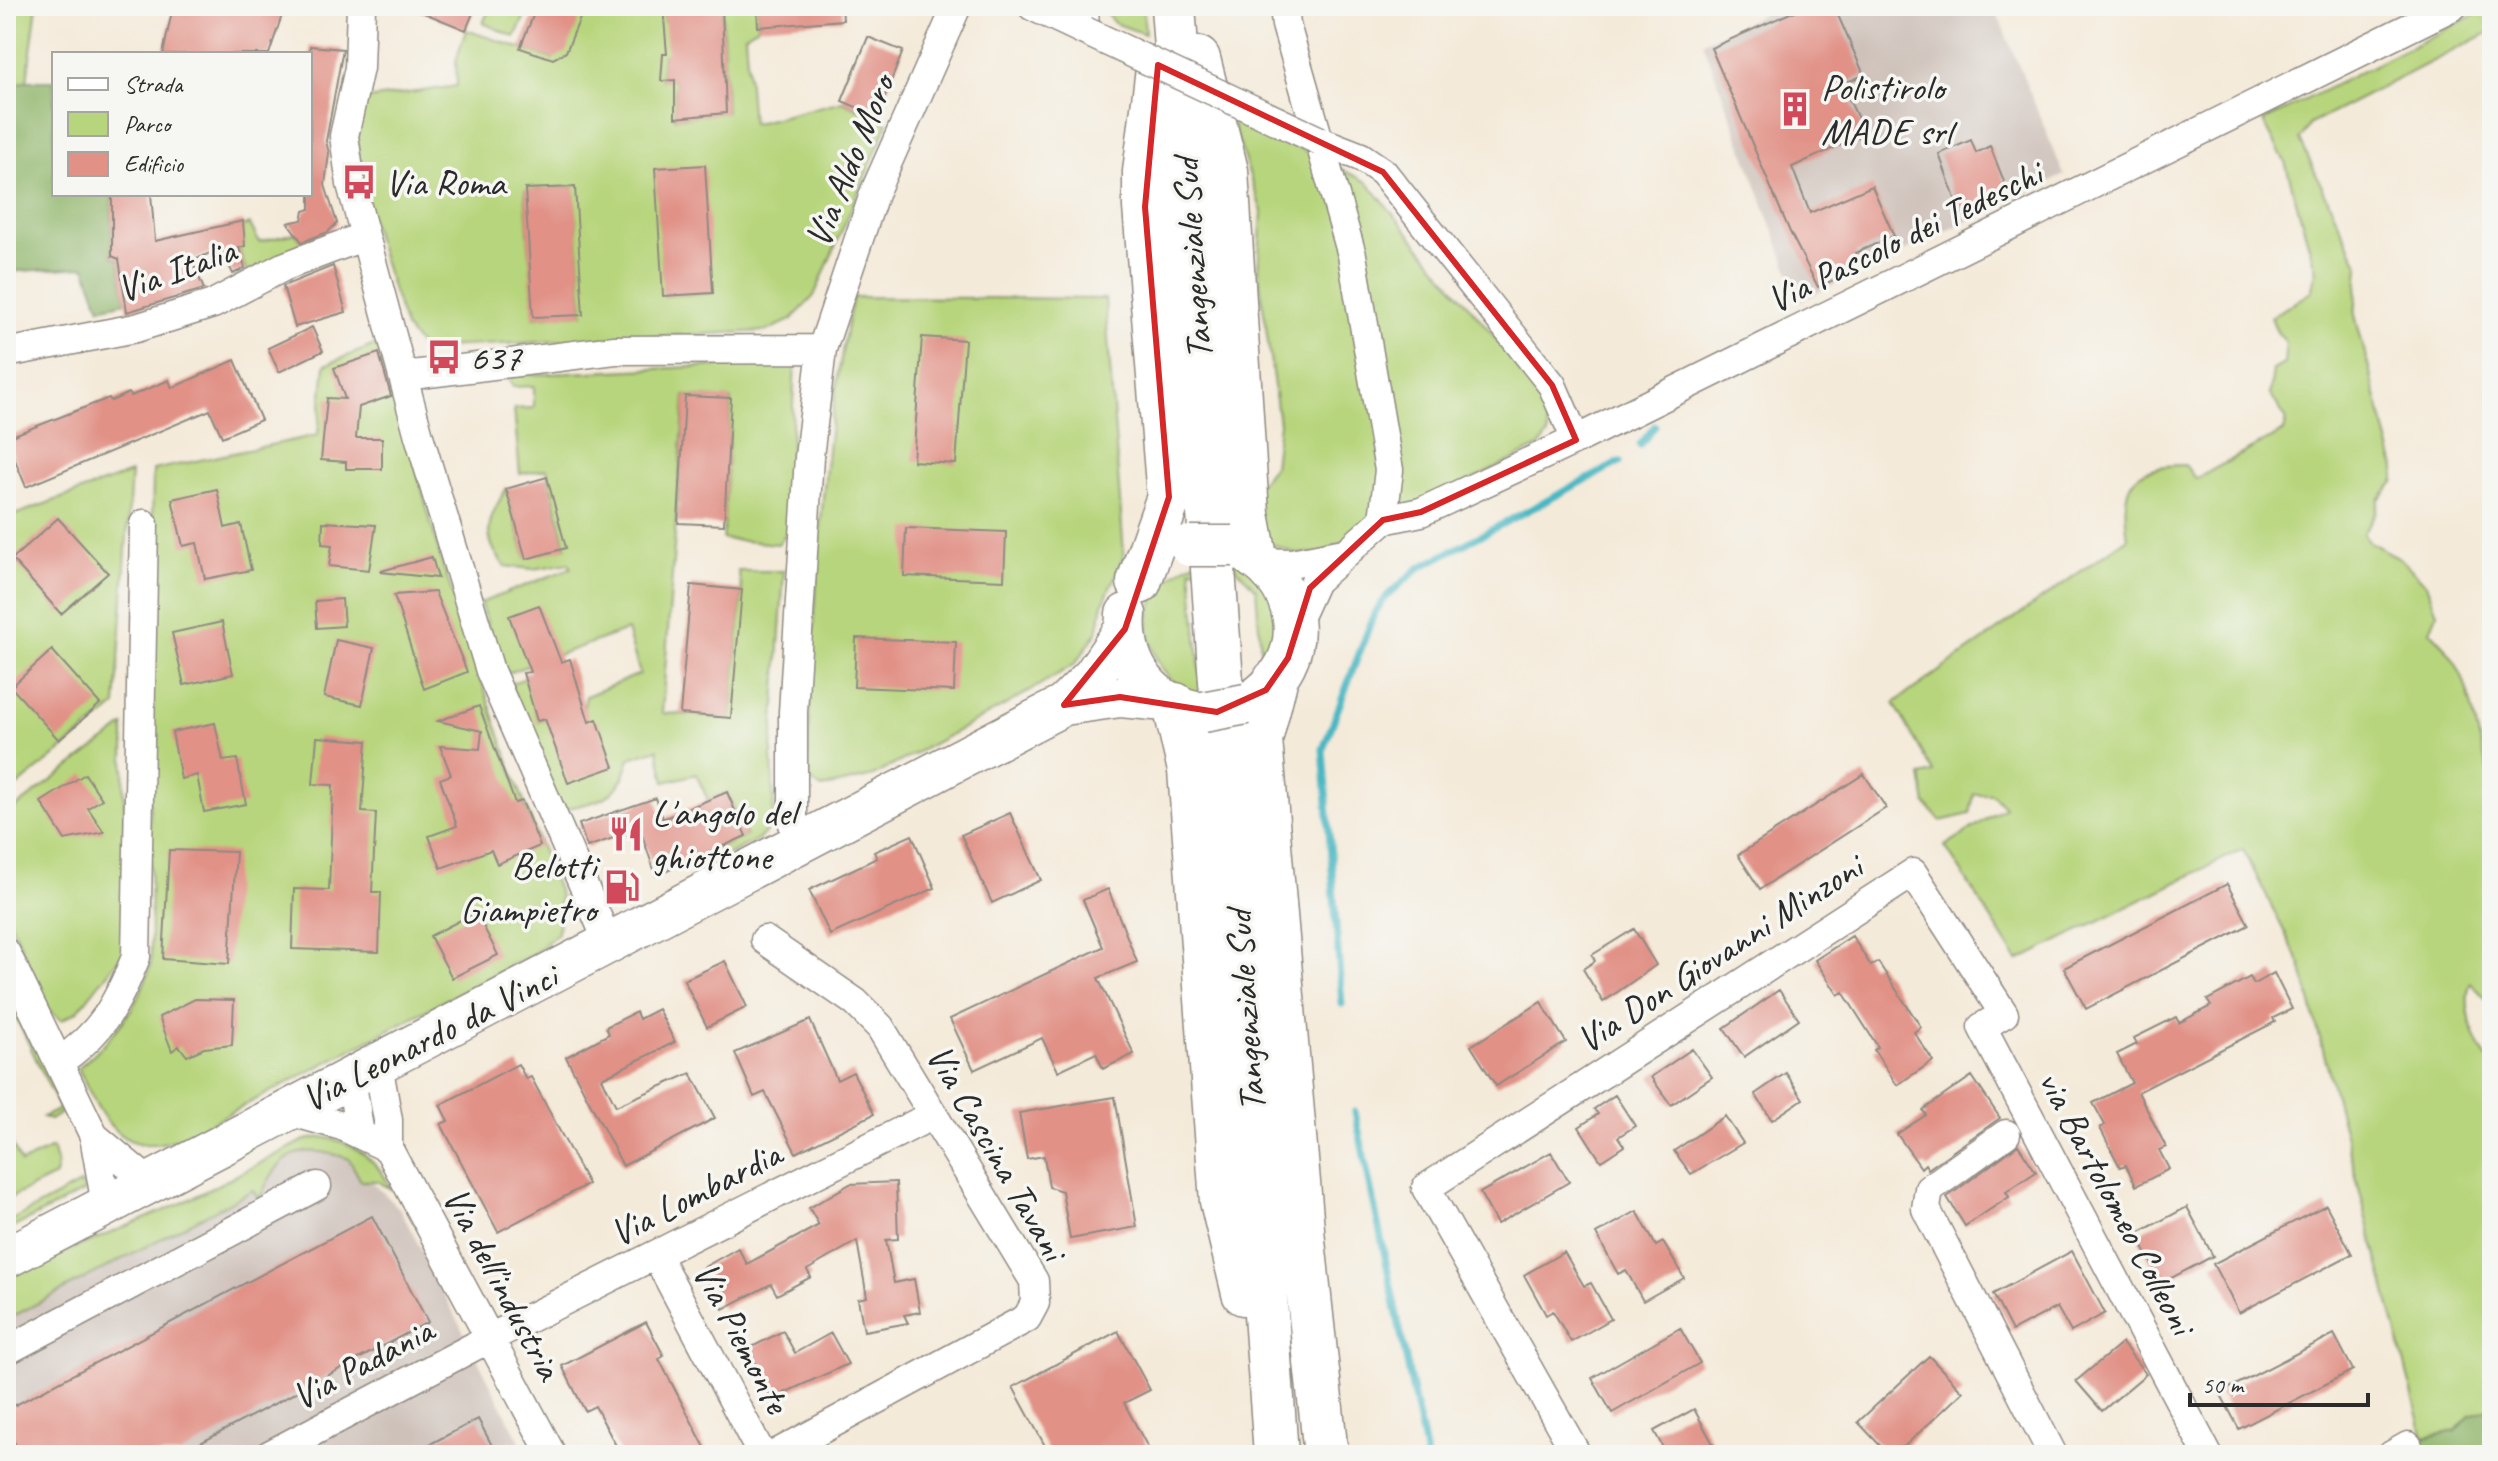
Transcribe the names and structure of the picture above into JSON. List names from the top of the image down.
{
  "streets": {
    "highway": ["Tangenziale Sud"],
    "street": [
      "Via Aldo Moro",
      "Via Pascolo dei Tedeschi",
      "Via Italia",
      "Via Don Giovanni Minzoni",
      "Via Leonardo da Vinci",
      "Via Cascina Tavani",
      "Via Lombardia",
      "via Bartolomeo Colleoni",
      "Via dell'industria",
      "Via Piemonte",
      "Via Padania"
    ]
  },
  "crossings": [
    ["Via Aldo Moro", "Via Leonardo da Vinci"],
    ["Via Don Giovanni Minzoni", "via Bartolomeo Colleoni"],
    ["Via Cascina Tavani", "Via Lombardia"],
    ["Via Lombardia", "Via dell'industria"],
    ["Via Lombardia", "Via Piemonte"],
    ["Via Lombardia", "Via Padania"],
    ["Via dell'industria", "Via Padania"]
  ],
  "places": {
    "building": ["Polistirolo MADE srl"],
    "bus stop": ["Via Roma", "637"],
    "restaurant": ["L'angolo del ghiottone"],
    "fuel station": ["Belotti Giampietro"]
  },
  "legend": ["Strada", "Parco", "Edificio"],
  "scale_bar": "50 m"
}
